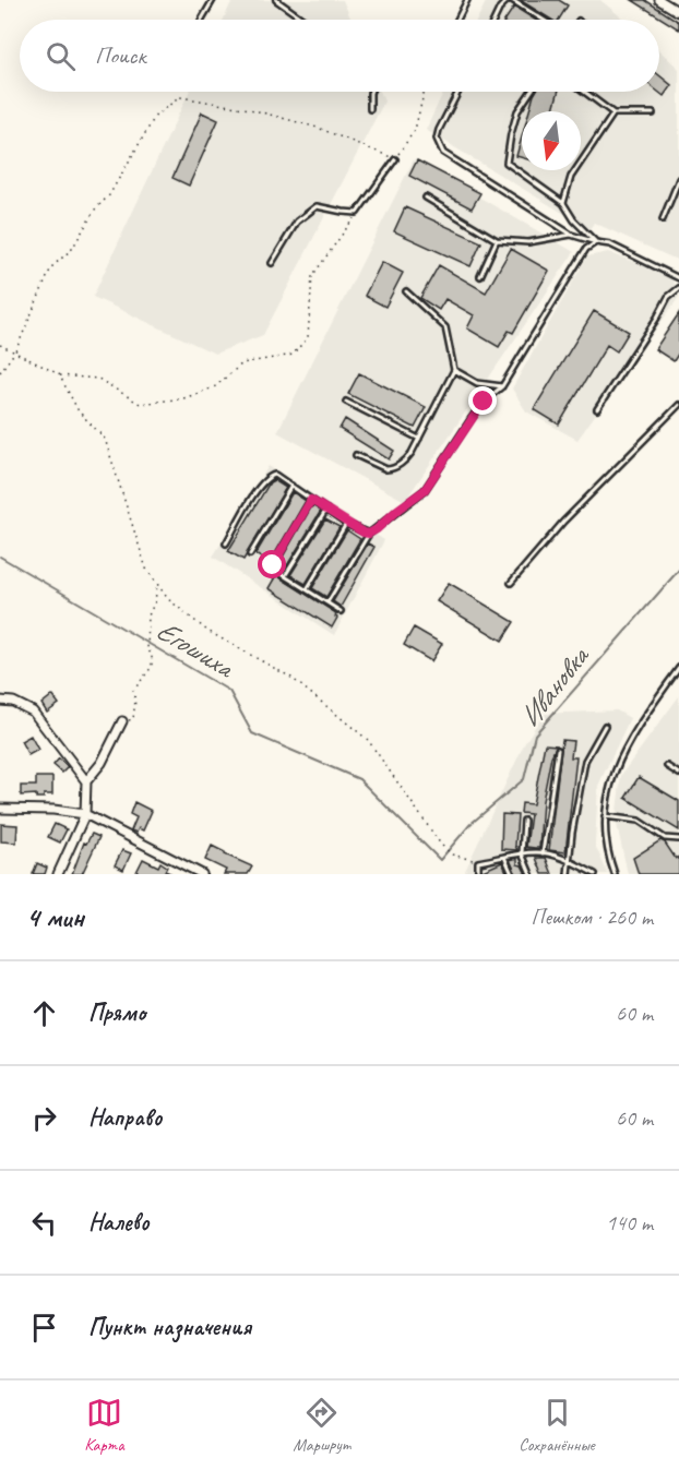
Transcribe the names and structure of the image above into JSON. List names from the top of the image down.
{
  "water": ["Егошиха", "Ивановка"],
  "north": "bottom",
  "page": {
    "search": "Поиск",
    "heading": ["4 мин", "Пешком · 260 m"],
    "list": [
      ["Прямо", "60 m"],
      ["Направо", "60 m"],
      ["Налево", "140 m"],
      "Пункт назначения"
    ],
    "nav": ["Карта", "Маршрут", "Сохранённые"]
  }
}
